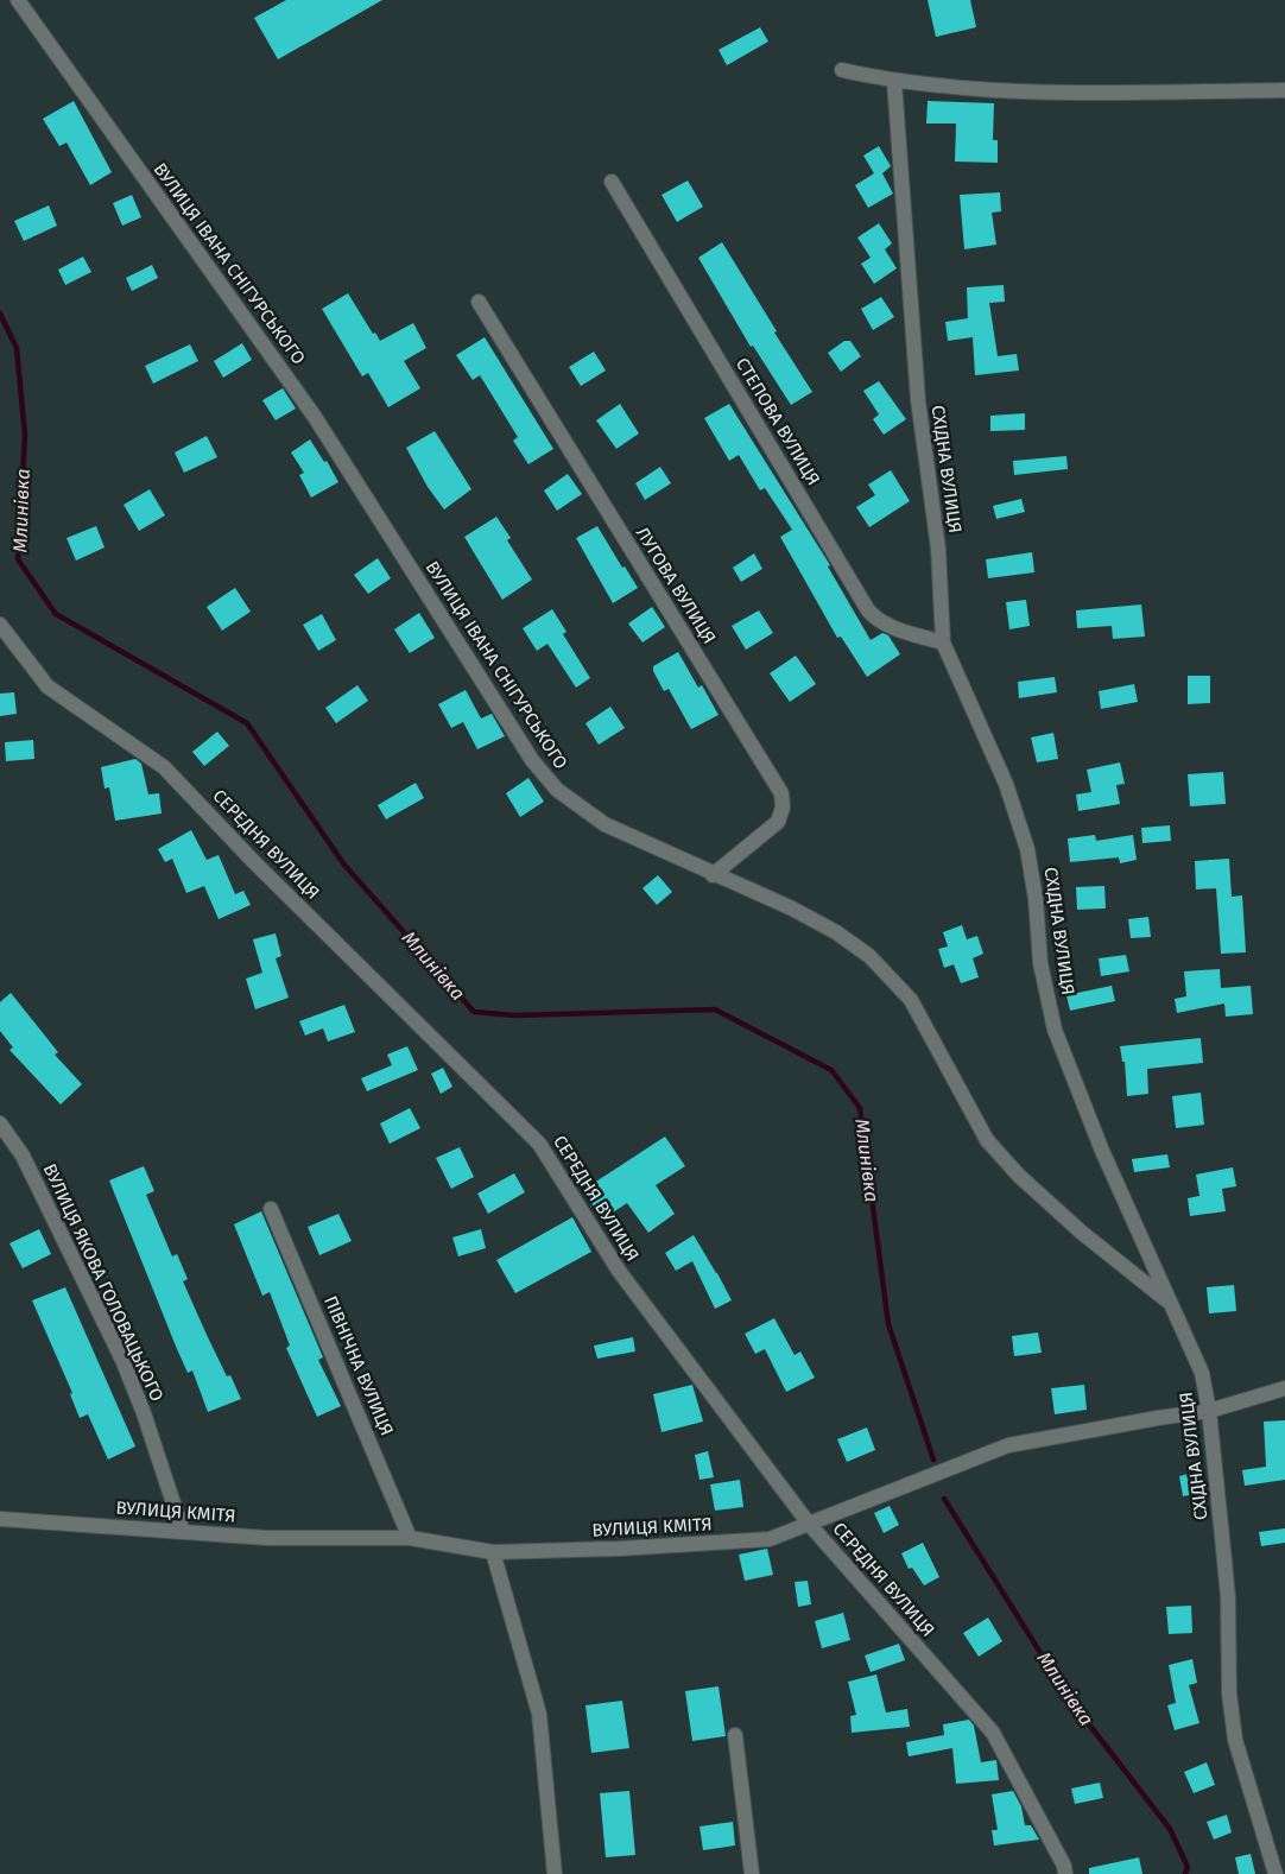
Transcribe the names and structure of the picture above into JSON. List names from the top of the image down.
{
  "streets": {
    "street": [
      "ВУЛИЦЯ ІВАНА СНІГУРСЬКОГО",
      "СТЕПОВА ВУЛИЦЯ",
      "СХІДНА ВУЛИЦЯ",
      "ЛУГОВА ВУЛИЦЯ",
      "СЕРЕДНЯ ВУЛИЦЯ",
      "ВУЛИЦЯ ЯКОВА ГОЛОВАЦЬКОГО",
      "ПІВНІЧНА ВУЛИЦЯ",
      "ВУЛИЦЯ КМІТЯ"
    ]
  },
  "crossings": [
    ["ВУЛИЦЯ ІВАНА СНІГУРСЬКОГО", "СХІДНА ВУЛИЦЯ"],
    ["ВУЛИЦЯ ІВАНА СНІГУРСЬКОГО", "ЛУГОВА ВУЛИЦЯ"],
    ["СТЕПОВА ВУЛИЦЯ", "СХІДНА ВУЛИЦЯ"],
    ["СХІДНА ВУЛИЦЯ", "ВУЛИЦЯ КМІТЯ"],
    ["СЕРЕДНЯ ВУЛИЦЯ", "ВУЛИЦЯ КМІТЯ"],
    ["ВУЛИЦЯ ЯКОВА ГОЛОВАЦЬКОГО", "ВУЛИЦЯ КМІТЯ"],
    ["ПІВНІЧНА ВУЛИЦЯ", "ВУЛИЦЯ КМІТЯ"]
  ],
  "water": ["Млинівка"]
}
